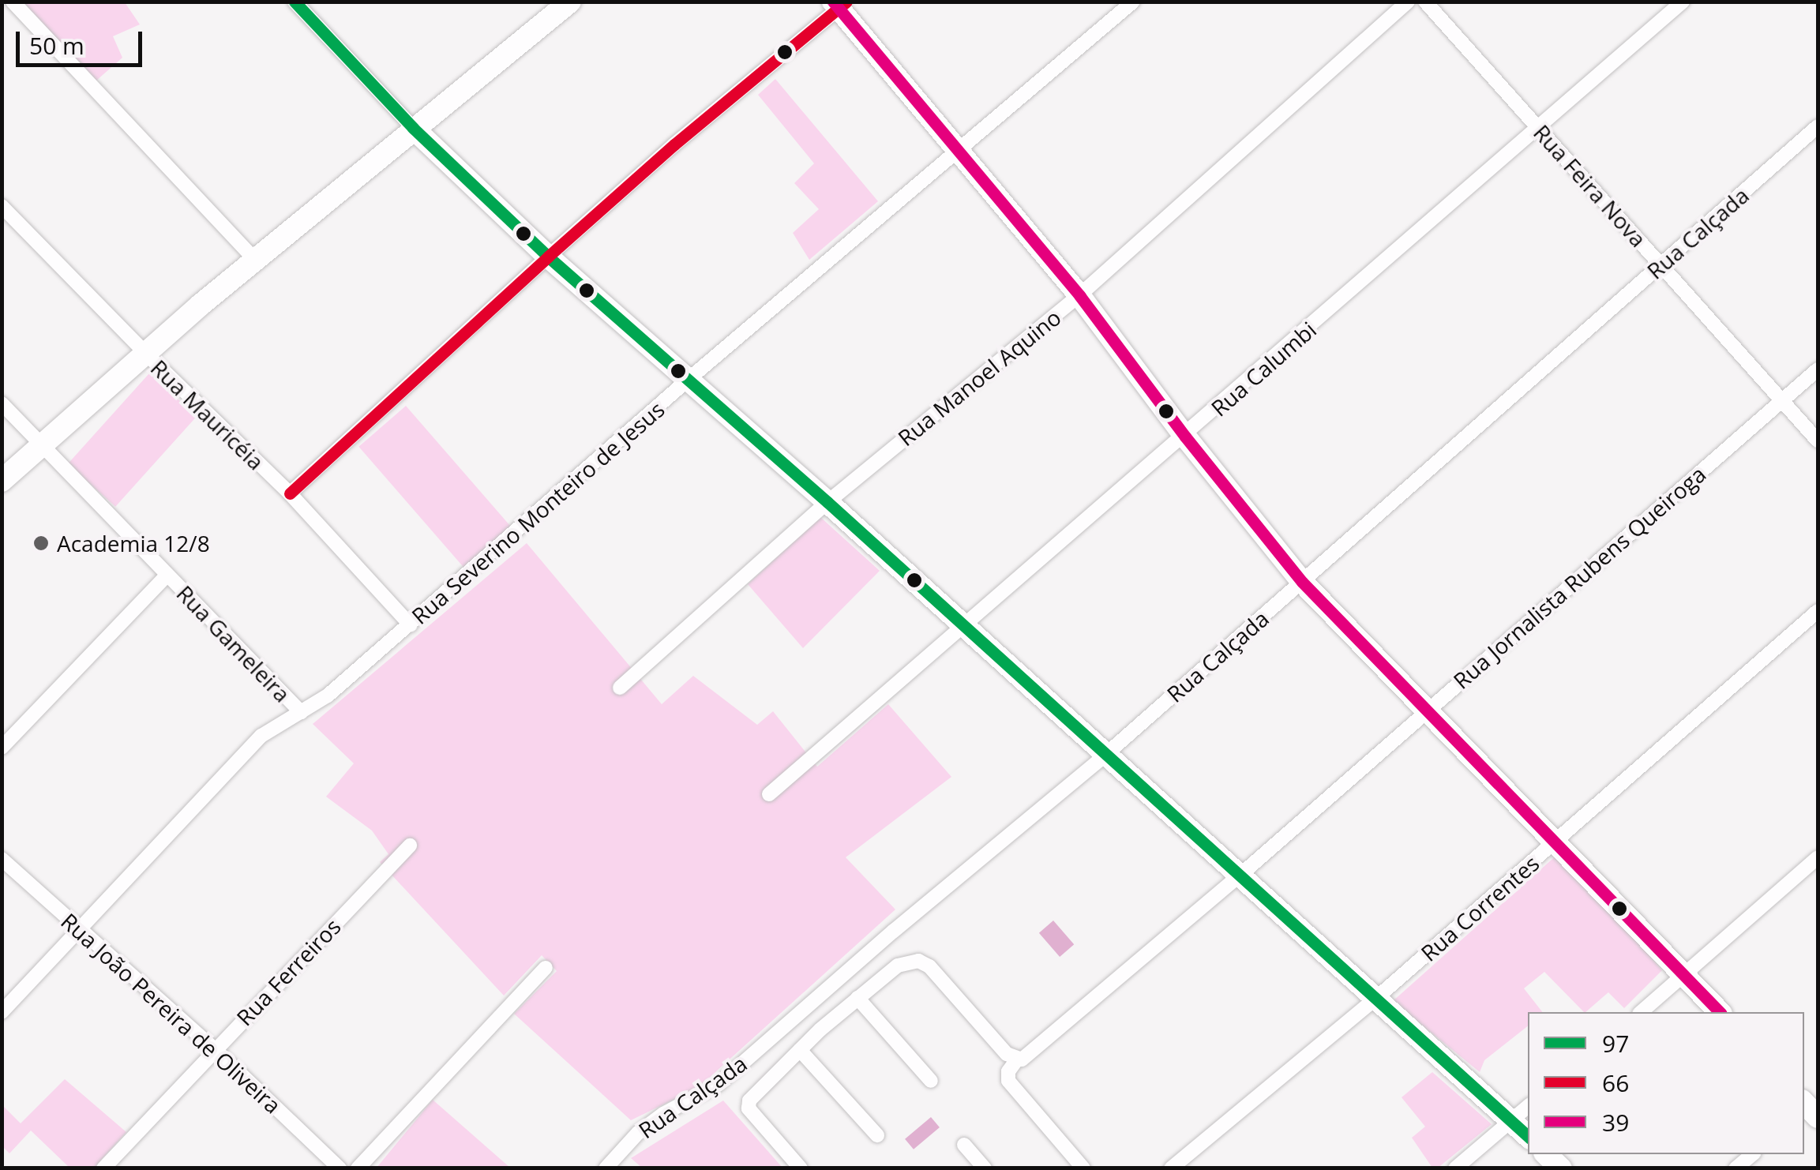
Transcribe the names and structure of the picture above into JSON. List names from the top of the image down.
{
  "streets": {
    "street": [
      "Rua Feira Nova",
      "Rua Calçada",
      "Rua Calumbi",
      "Rua Manoel Aquino",
      "Rua Mauricéia",
      "Rua Severino Monteiro de Jesus",
      "Rua Jornalista Rubens Queiroga",
      "Rua Gameleira",
      "Rua Correntes",
      "Rua Ferreiros",
      "Rua João Pereira de Oliveira"
    ]
  },
  "crossings": [
    ["Rua Feira Nova", "Rua Calçada"],
    ["Rua Feira Nova", "Rua Calumbi"],
    ["Rua Feira Nova", "Rua Jornalista Rubens Queiroga"],
    ["Rua Mauricéia", "Rua Severino Monteiro de Jesus"],
    ["Rua Severino Monteiro de Jesus", "Rua Gameleira"],
    ["Rua Severino Monteiro de Jesus", "Rua João Pereira de Oliveira"],
    ["Rua Ferreiros", "Rua João Pereira de Oliveira"]
  ],
  "places": ["Academia 12/8"],
  "lines": ["transit line 97", "transit line 66", "transit line 39"],
  "legend": ["97", "66", "39"],
  "scale_bar": "50 m"
}
